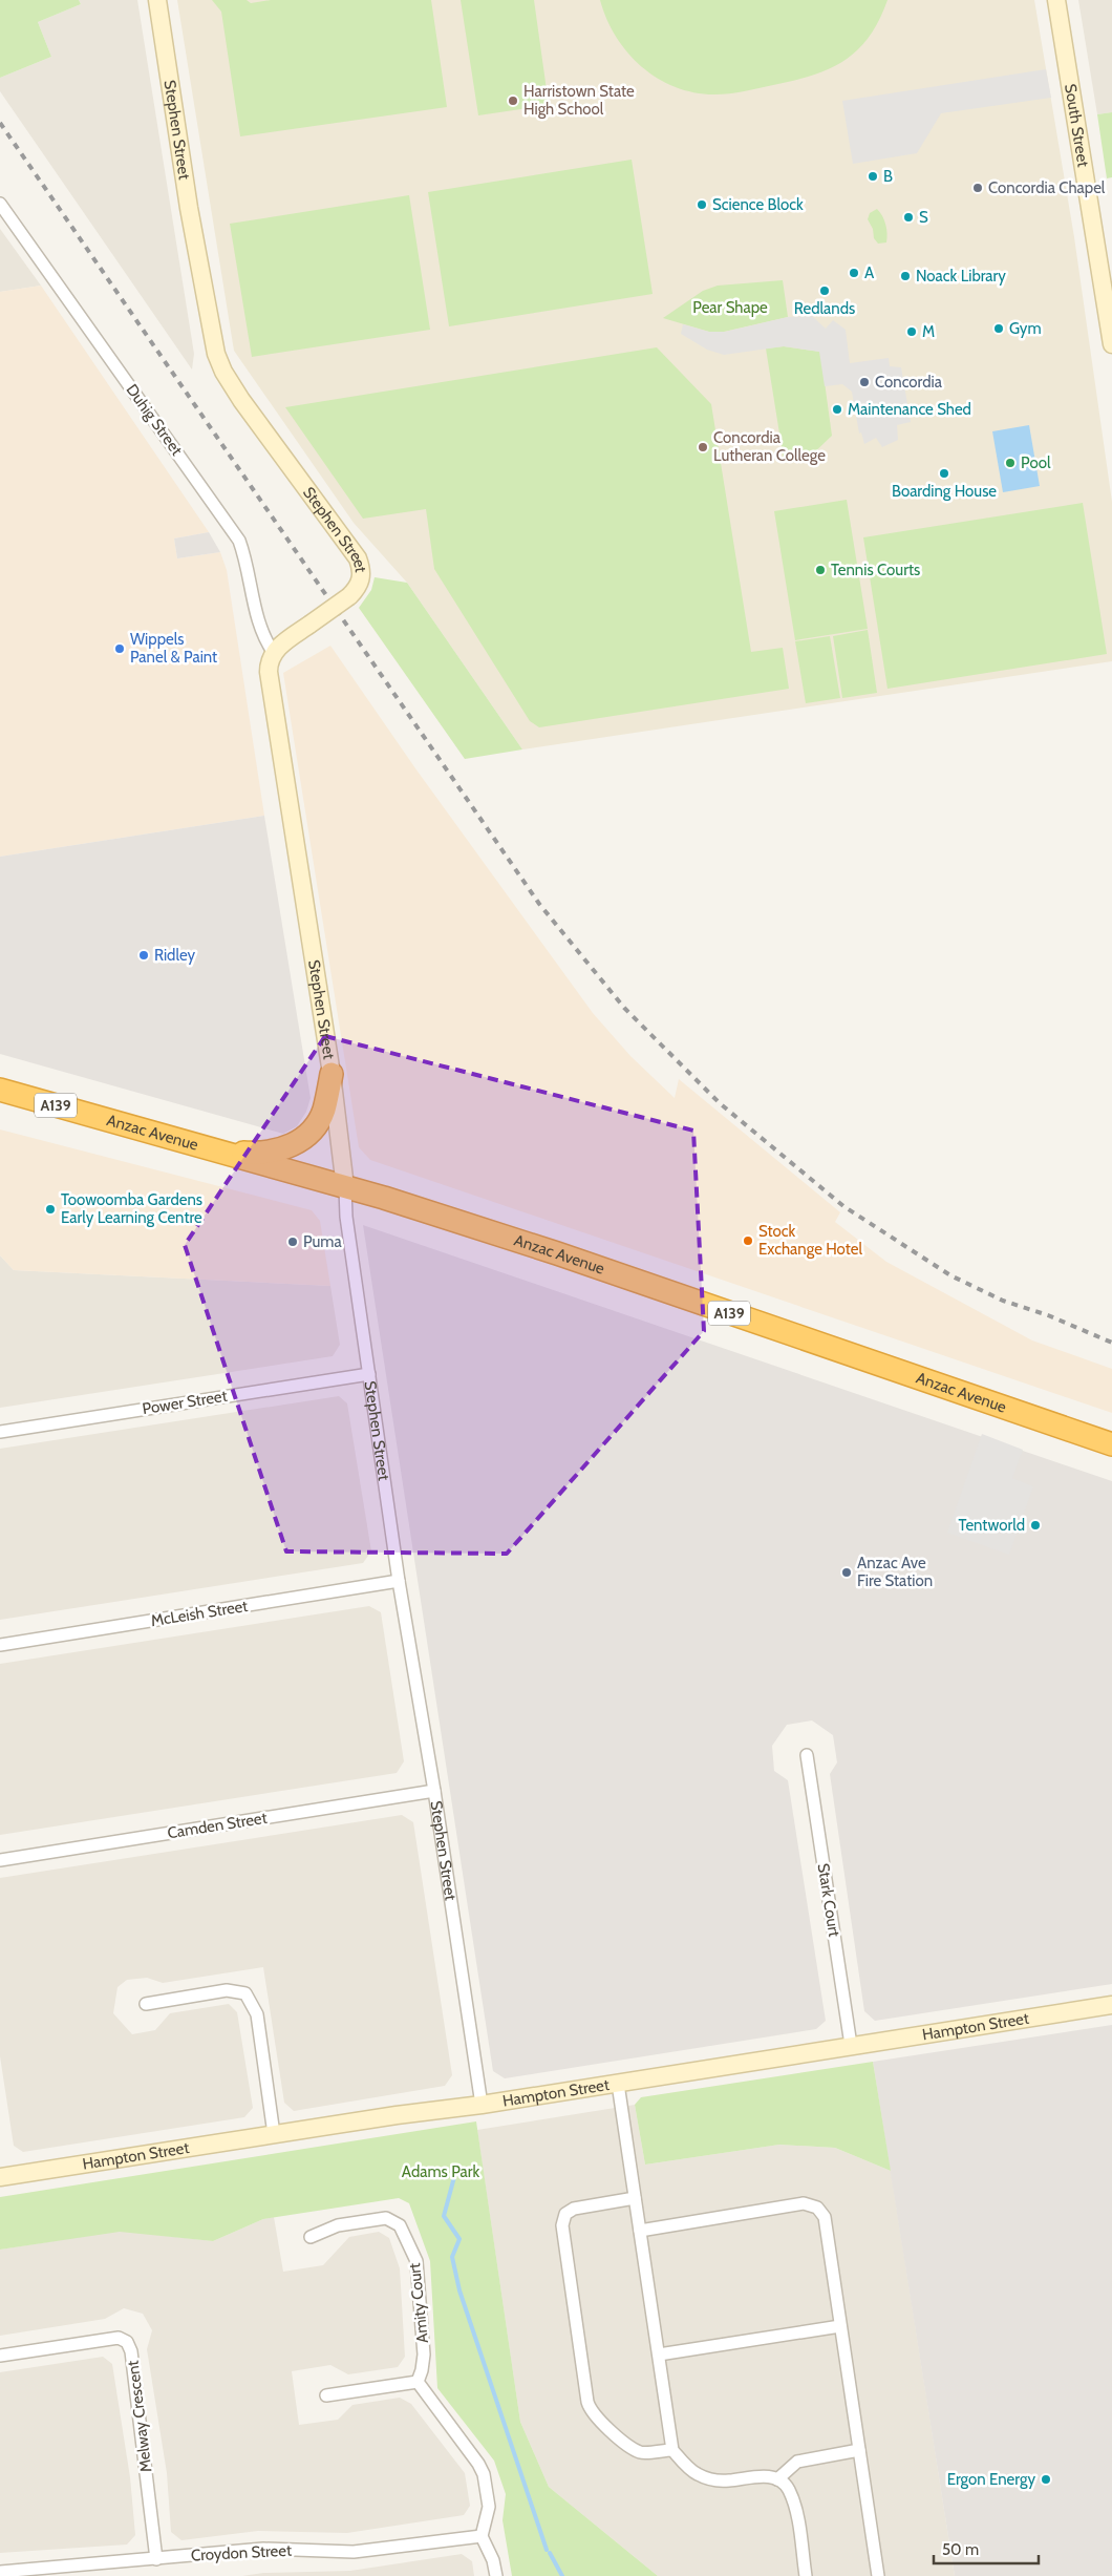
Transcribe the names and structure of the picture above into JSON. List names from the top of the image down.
{
  "streets": {
    "highway": ["A139", "Anzac Avenue"],
    "street": [
      "South Street",
      "Stephen Street",
      "Duhig Street",
      "Power Street",
      "McLeish Street",
      "Camden Street",
      "Stark Court",
      "Hampton Street",
      "Amity Court",
      "Melway Crescent",
      "Croydon Street"
    ]
  },
  "crossings": [
    ["Stephen Street", "Duhig Street"],
    ["Stephen Street", "Anzac Avenue"],
    ["Stephen Street", "Power Street"],
    ["Stephen Street", "McLeish Street"],
    ["Stephen Street", "Camden Street"],
    ["Stephen Street", "Hampton Street"],
    ["Stark Court", "Hampton Street"],
    ["Melway Crescent", "Croydon Street"]
  ],
  "parks": ["Pear Shape", "Adams Park"],
  "places": [
    "Harristown State High School",
    "B",
    "Concordia Chapel",
    "Science Block",
    "S",
    "A",
    "Noack Library",
    "Redlands",
    "Gym",
    "M",
    "Concordia",
    "Maintenance Shed",
    "Concordia Lutheran College",
    "Pool",
    "Boarding House",
    "Tennis Courts",
    "Wippels Panel & Paint",
    "Ridley",
    "Toowoomba Gardens Early Learning Centre",
    "Stock Exchange Hotel",
    "Puma",
    "Tentworld",
    "Anzac Ave Fire Station",
    "Ergon Energy"
  ],
  "scale_bar": "50 m"
}
